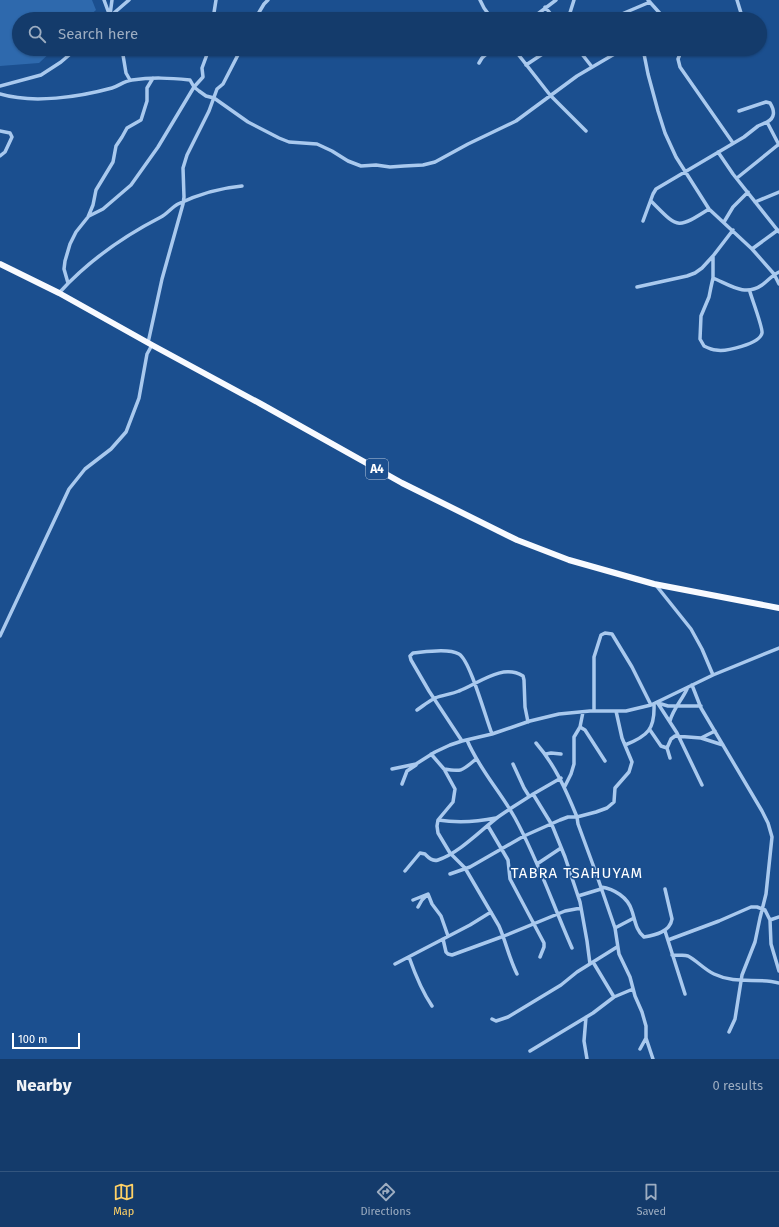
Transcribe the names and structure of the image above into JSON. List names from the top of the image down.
{
  "streets": {
    "highway": ["A4"]
  },
  "districts": ["TABRA TSAHUYAM"],
  "scale_bar": "100 m",
  "page": {
    "search": "Search here",
    "scale": "100 m",
    "heading": ["Nearby", "0 results"],
    "nav": ["Map", "Directions", "Saved"]
  }
}
